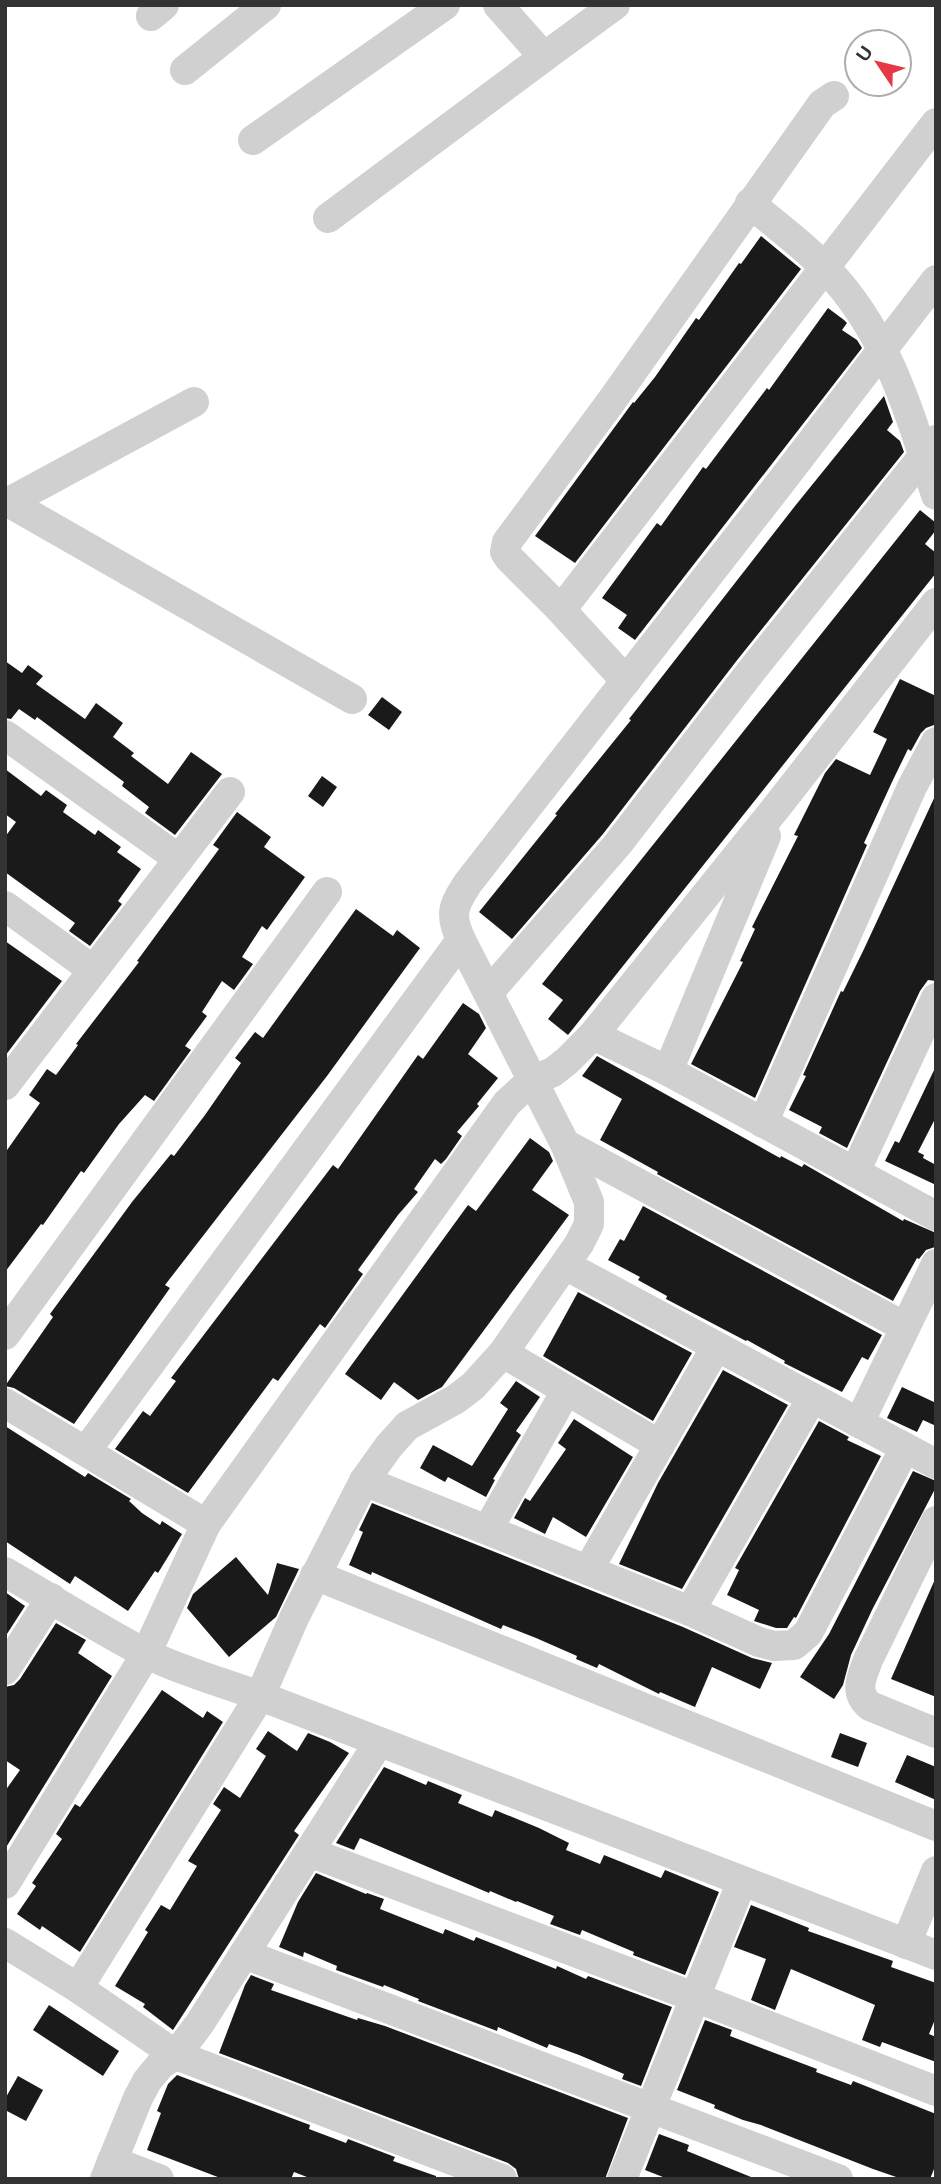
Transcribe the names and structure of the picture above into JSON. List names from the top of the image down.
{
  "north": "top left"
}
